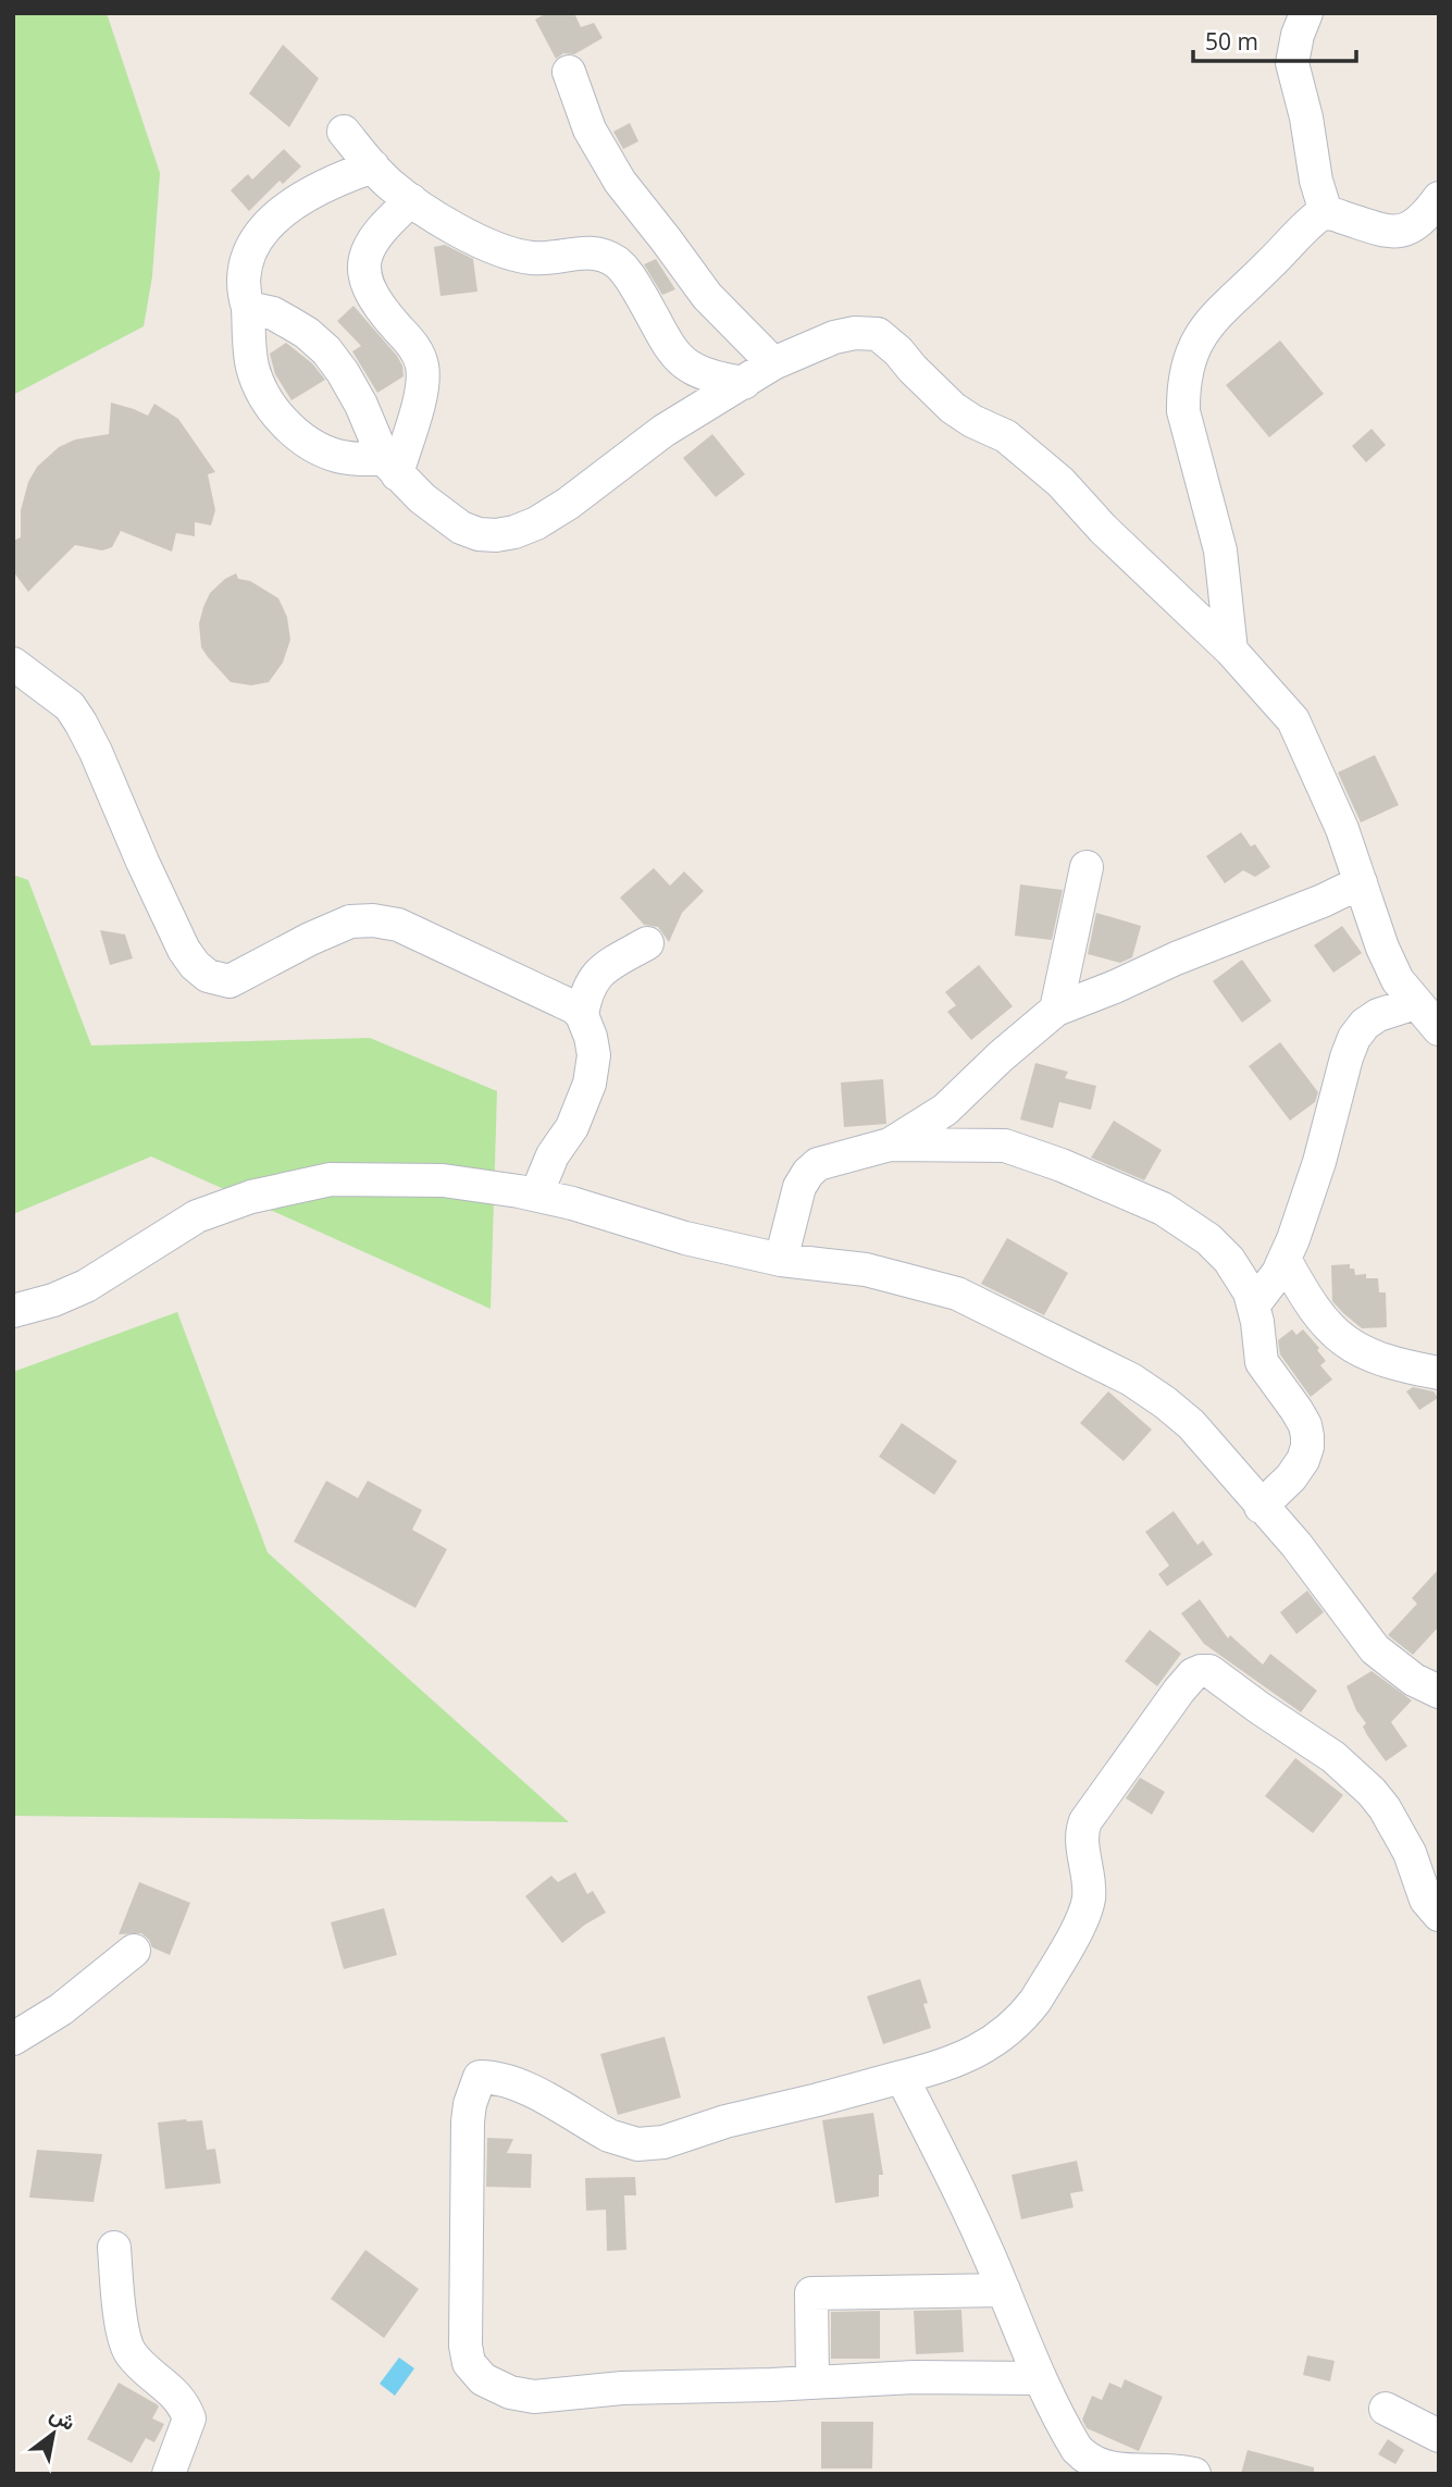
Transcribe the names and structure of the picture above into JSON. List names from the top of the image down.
{
  "scale_bar": "50 m",
  "north": "top right"
}
